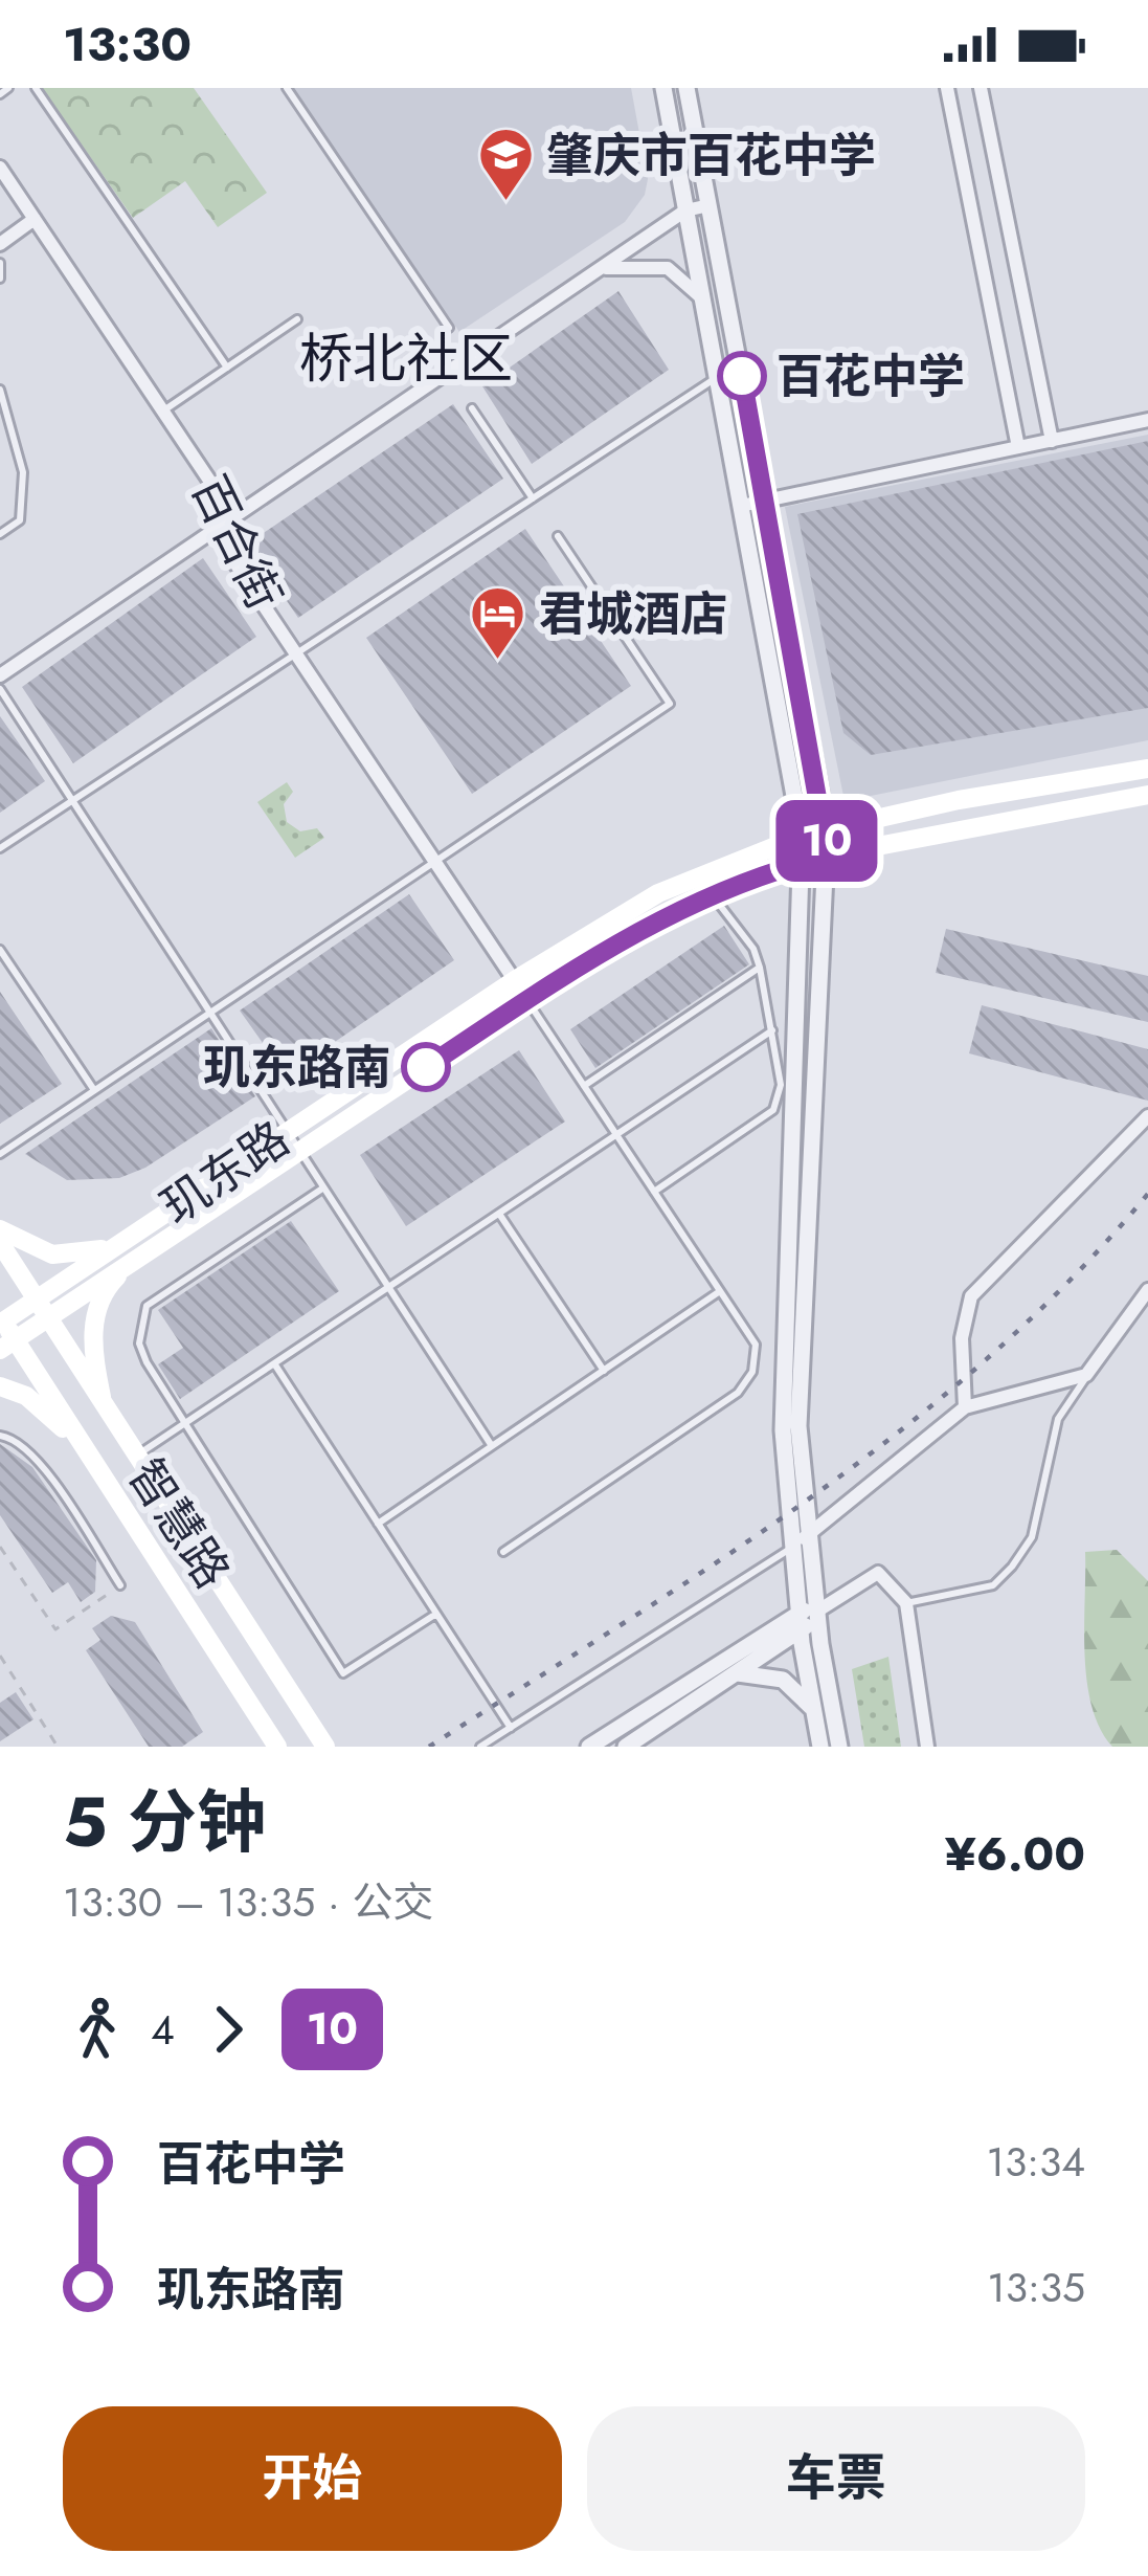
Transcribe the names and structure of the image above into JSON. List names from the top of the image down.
{
  "streets": {
    "main road": ["玑东路", "智慧路"],
    "street": ["百合街"]
  },
  "crossings": [
    ["百合街", "玑东路"],
    ["玑东路", "智慧路"]
  ],
  "districts": ["桥北社区"],
  "places": {
    "school or university": ["肇庆市百花中学"],
    "other": ["百花中学", "玑东路南"],
    "hotel": ["君城酒店"]
  },
  "lines": ["bus line 10"],
  "page": {
    "status": "13:30",
    "on_map": "10",
    "heading": ["5 分钟", "13:30 – 13:35 · 公交", "¥6.00"],
    "legs": ["4", "10"],
    "list": [
      {
        "name": "百花中学",
        "value": "13:34"
      },
      {
        "name": "玑东路南",
        "value": "13:35"
      }
    ],
    "buttons": ["开始", "车票"]
  }
}
